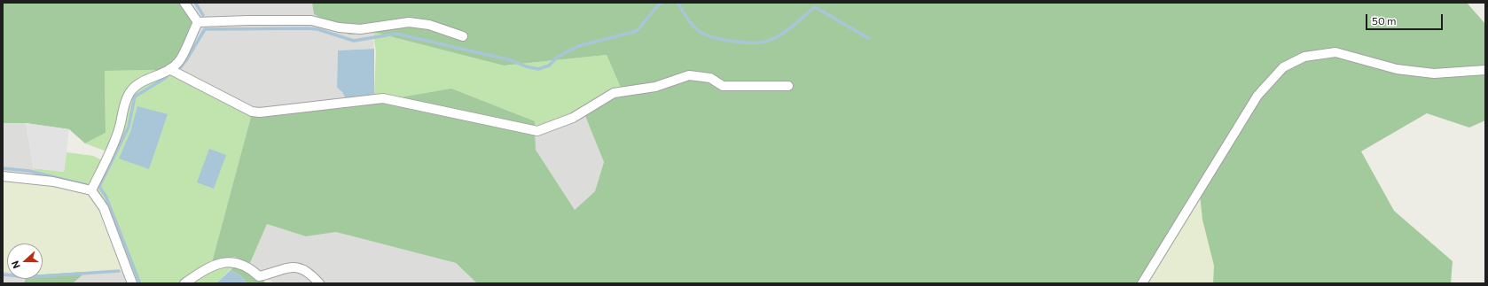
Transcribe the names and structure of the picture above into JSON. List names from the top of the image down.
{
  "scale_bar": "50 m",
  "north": "left"
}
